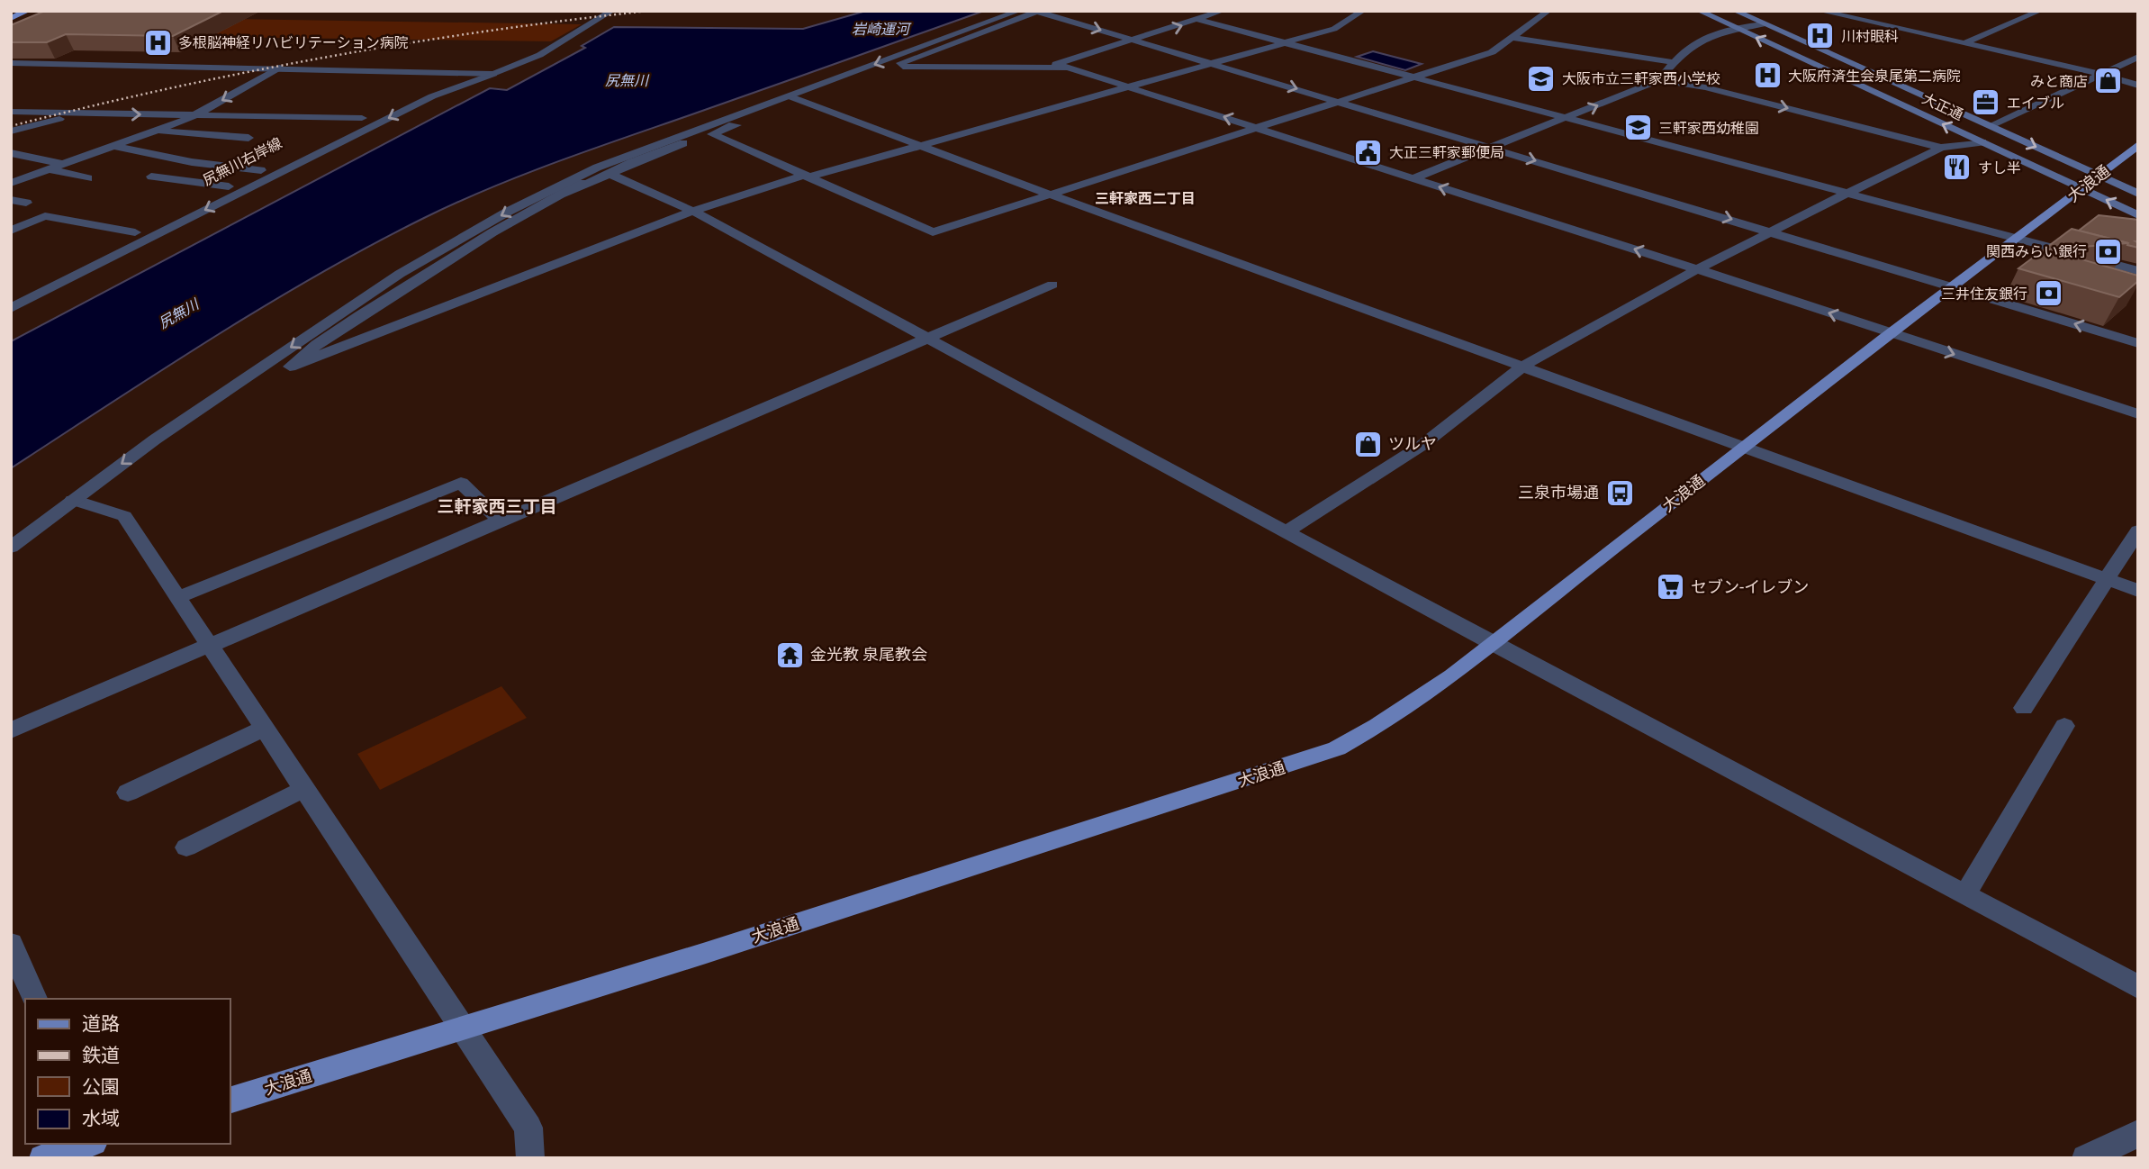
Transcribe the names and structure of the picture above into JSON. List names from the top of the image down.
{
  "streets": {
    "main road": ["大正通", "大浪通"],
    "street": ["尻無川右岸線"]
  },
  "crossings": [
    ["大正通", "大浪通"]
  ],
  "districts": ["三軒家西二丁目", "三軒家西三丁目"],
  "water": ["岩崎運河", "尻無川"],
  "places": {
    "hospital": ["川村眼科", "多根脳神経リハビリテーション病院", "大阪府済生会泉尾第二病院"],
    "school or university": ["大阪市立三軒家西小学校", "三軒家西幼稚園"],
    "shop": ["みと商店", "ツルヤ"],
    "office": ["エイブル"],
    "public building": ["大正三軒家郵便局"],
    "restaurant": ["すし半"],
    "bank": ["関西みらい銀行", "三井住友銀行"],
    "bus stop": ["三泉市場通"],
    "supermarket": ["セブン-イレブン"],
    "temple": ["金光教 泉尾教会"]
  },
  "legend": [
    "道路",
    "鉄道",
    "公園",
    "水域"
  ]
}
